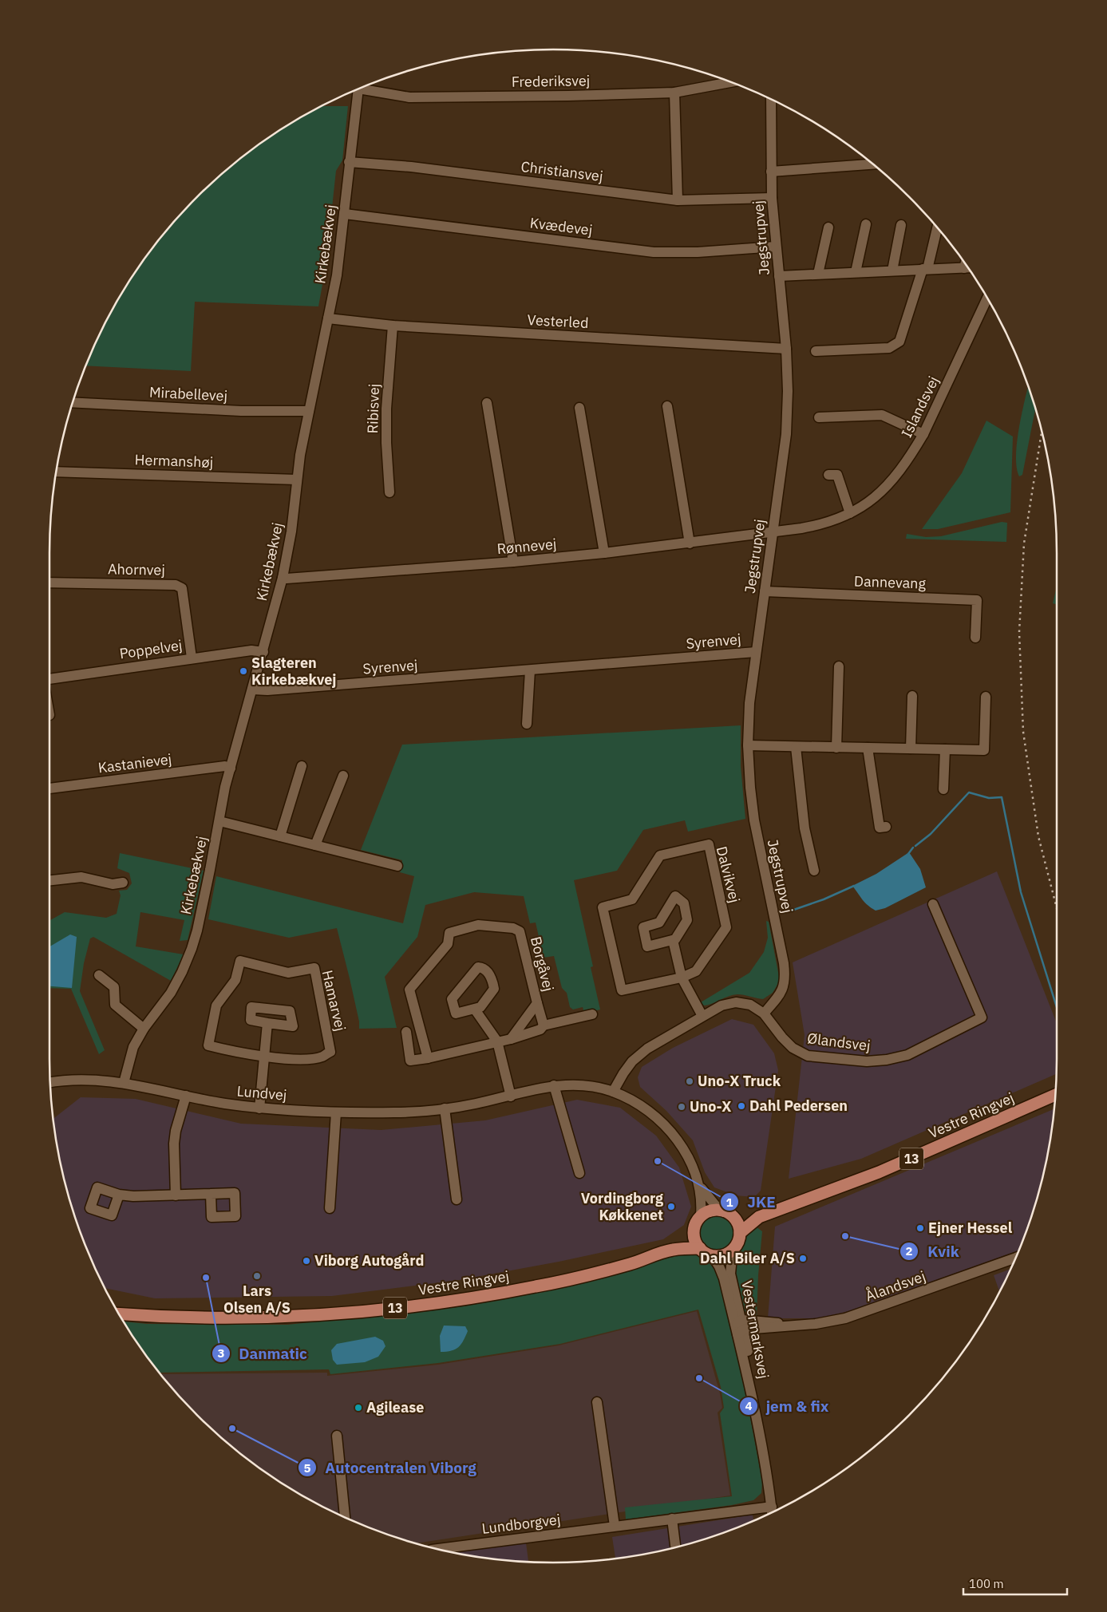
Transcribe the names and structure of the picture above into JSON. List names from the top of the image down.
{
  "streets": {
    "main road": ["Vestre Ringvej", "13"],
    "street": [
      "Frederiksvej",
      "Christiansvej",
      "Kvædevej",
      "Jegstrupvej",
      "Kirkebækvej",
      "Vesterled",
      "Mirabellevej",
      "Islandsvej",
      "Ribisvej",
      "Hermanshøj",
      "Rønnevej",
      "Ahornvej",
      "Dannevang",
      "Syrenvej",
      "Poppelvej",
      "Kastanievej",
      "Dalvikvej",
      "Borgåvej",
      "Hamarvej",
      "Ølandsvej",
      "Lundvej",
      "Ålandsvej",
      "Vestermarksvej",
      "Lundborgvej"
    ]
  },
  "crossings": [
    ["Christiansvej", "Jegstrupvej"],
    ["Christiansvej", "Kirkebækvej"],
    ["Kvædevej", "Jegstrupvej"],
    ["Kvædevej", "Kirkebækvej"],
    ["Jegstrupvej", "Vesterled"],
    ["Jegstrupvej", "Islandsvej"],
    ["Jegstrupvej", "Rønnevej"],
    ["Jegstrupvej", "Dannevang"],
    ["Jegstrupvej", "Syrenvej"],
    ["Jegstrupvej", "Ølandsvej"],
    ["Kirkebækvej", "Vesterled"],
    ["Kirkebækvej", "Mirabellevej"],
    ["Kirkebækvej", "Hermanshøj"],
    ["Kirkebækvej", "Rønnevej"],
    ["Kirkebækvej", "Syrenvej"],
    ["Kirkebækvej", "Poppelvej"],
    ["Kirkebækvej", "Kastanievej"],
    ["Kirkebækvej", "Lundvej"],
    ["Vesterled", "Ribisvej"],
    ["Islandsvej", "Rønnevej"],
    ["Ahornvej", "Poppelvej"],
    ["Ølandsvej", "Lundvej"],
    ["Lundvej", "Vestre Ringvej"],
    ["Lundvej", "13"],
    ["Lundvej", "Vestermarksvej"],
    ["Vestre Ringvej", "13"],
    ["Vestre Ringvej", "Vestermarksvej"],
    ["13", "Vestermarksvej"],
    ["Ålandsvej", "Vestermarksvej"],
    ["Vestermarksvej", "Lundborgvej"]
  ],
  "places": [
    "Slagteren Kirkebækvej",
    "Uno-X Truck",
    "Dahl Pedersen",
    "Uno-X",
    "JKE",
    "Vordingborg Køkkenet",
    "Ejner Hessel",
    "Kvik",
    "Dahl Biler A/S",
    "Viborg Autogård",
    "Lars Olsen A/S",
    "Danmatic",
    "jem & fix",
    "Agilease",
    "Autocentralen Viborg"
  ],
  "scale_bar": "100 m"
}
